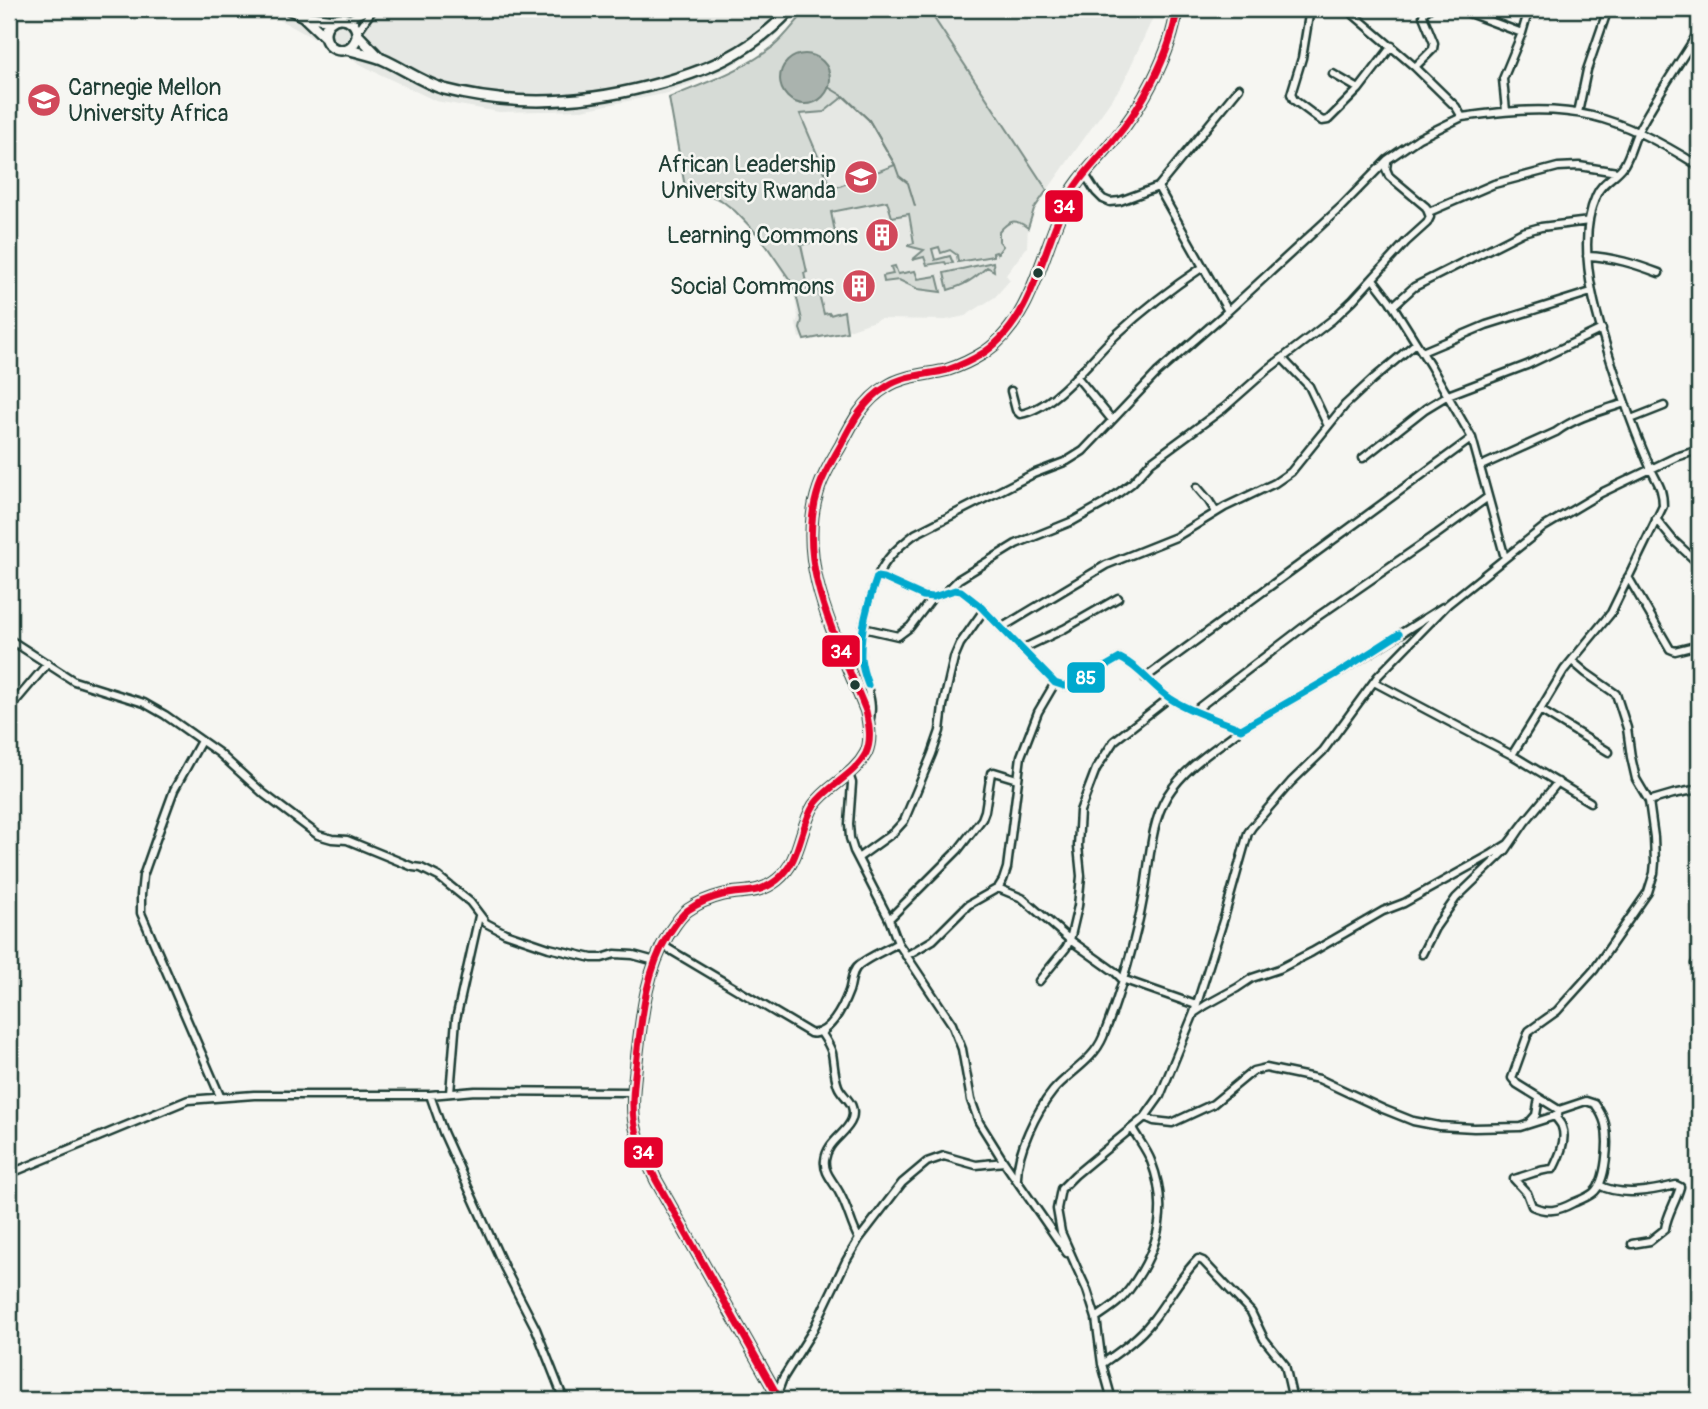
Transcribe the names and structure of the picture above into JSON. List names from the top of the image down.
{
  "places": {
    "school or university": ["Carnegie Mellon University Africa", "African Leadership University Rwanda"],
    "building": ["Learning Commons", "Social Commons"]
  },
  "lines": ["transit line 34", "transit line 85"]
}
